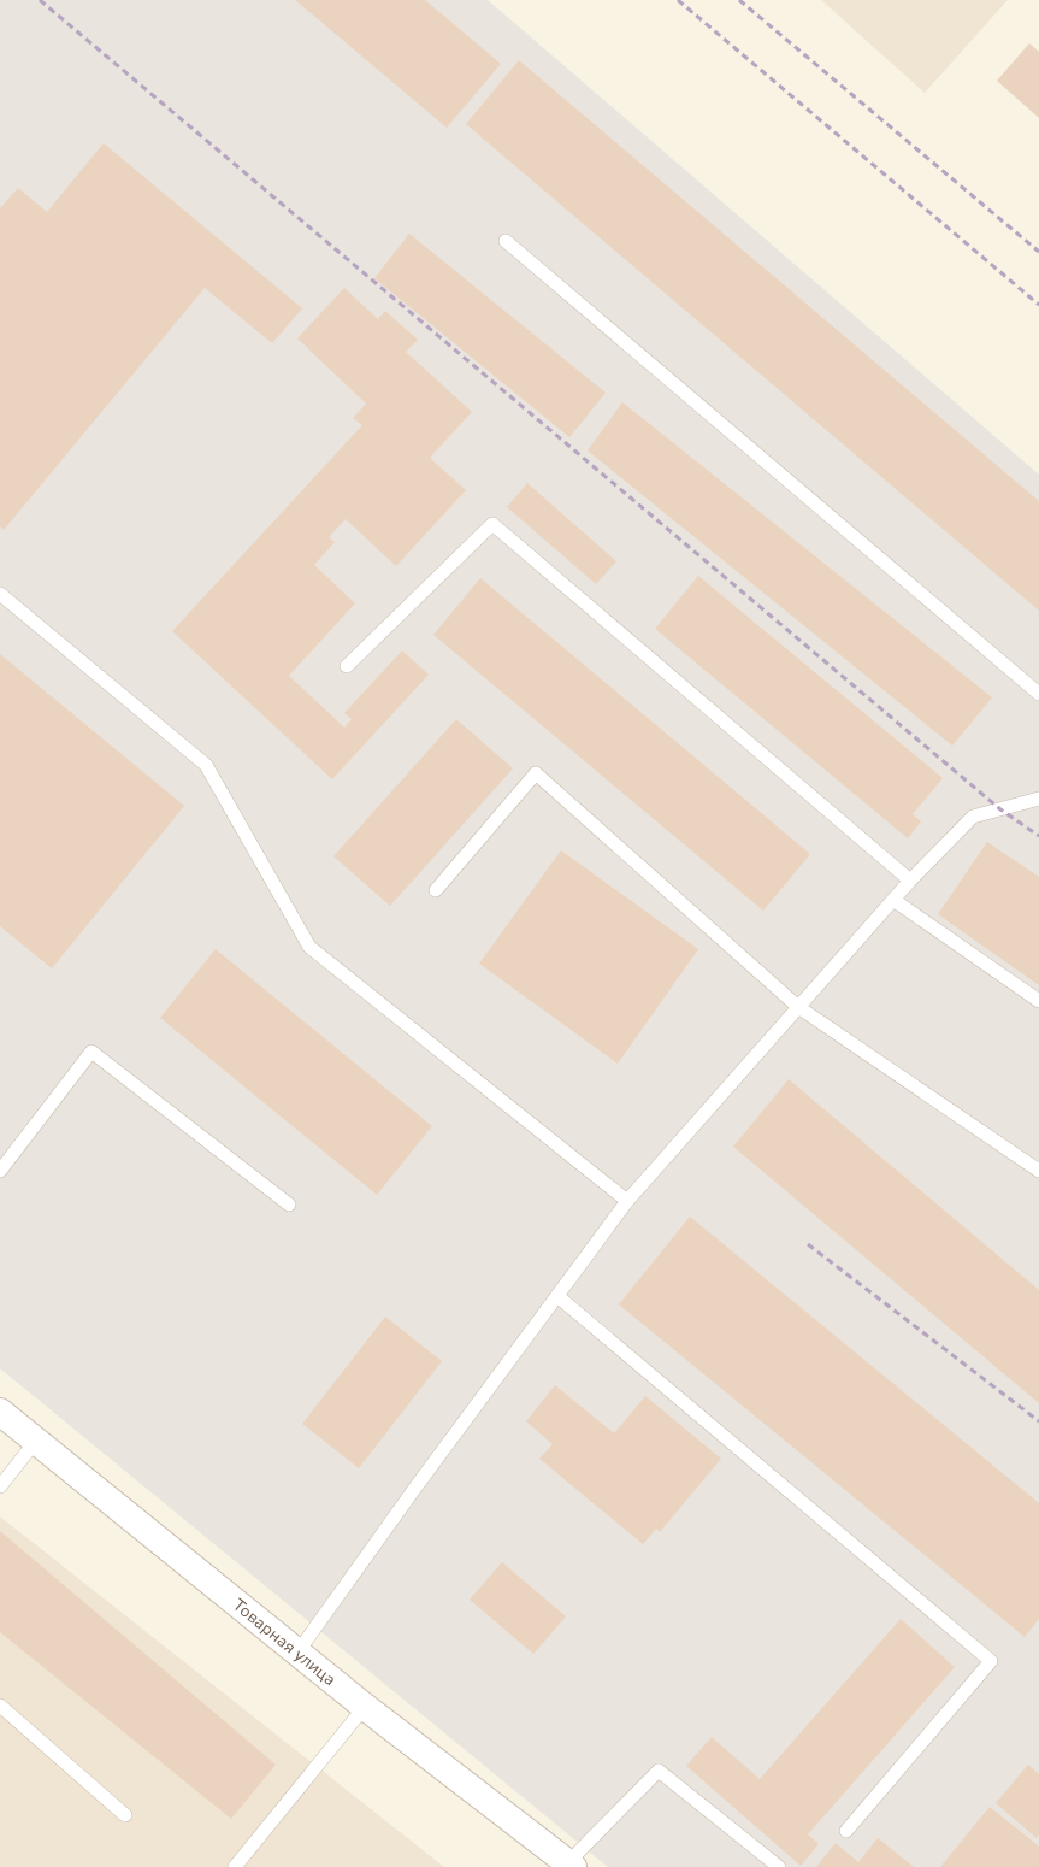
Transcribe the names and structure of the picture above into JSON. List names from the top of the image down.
{
  "streets": {
    "street": ["Товарная улица"]
  }
}
